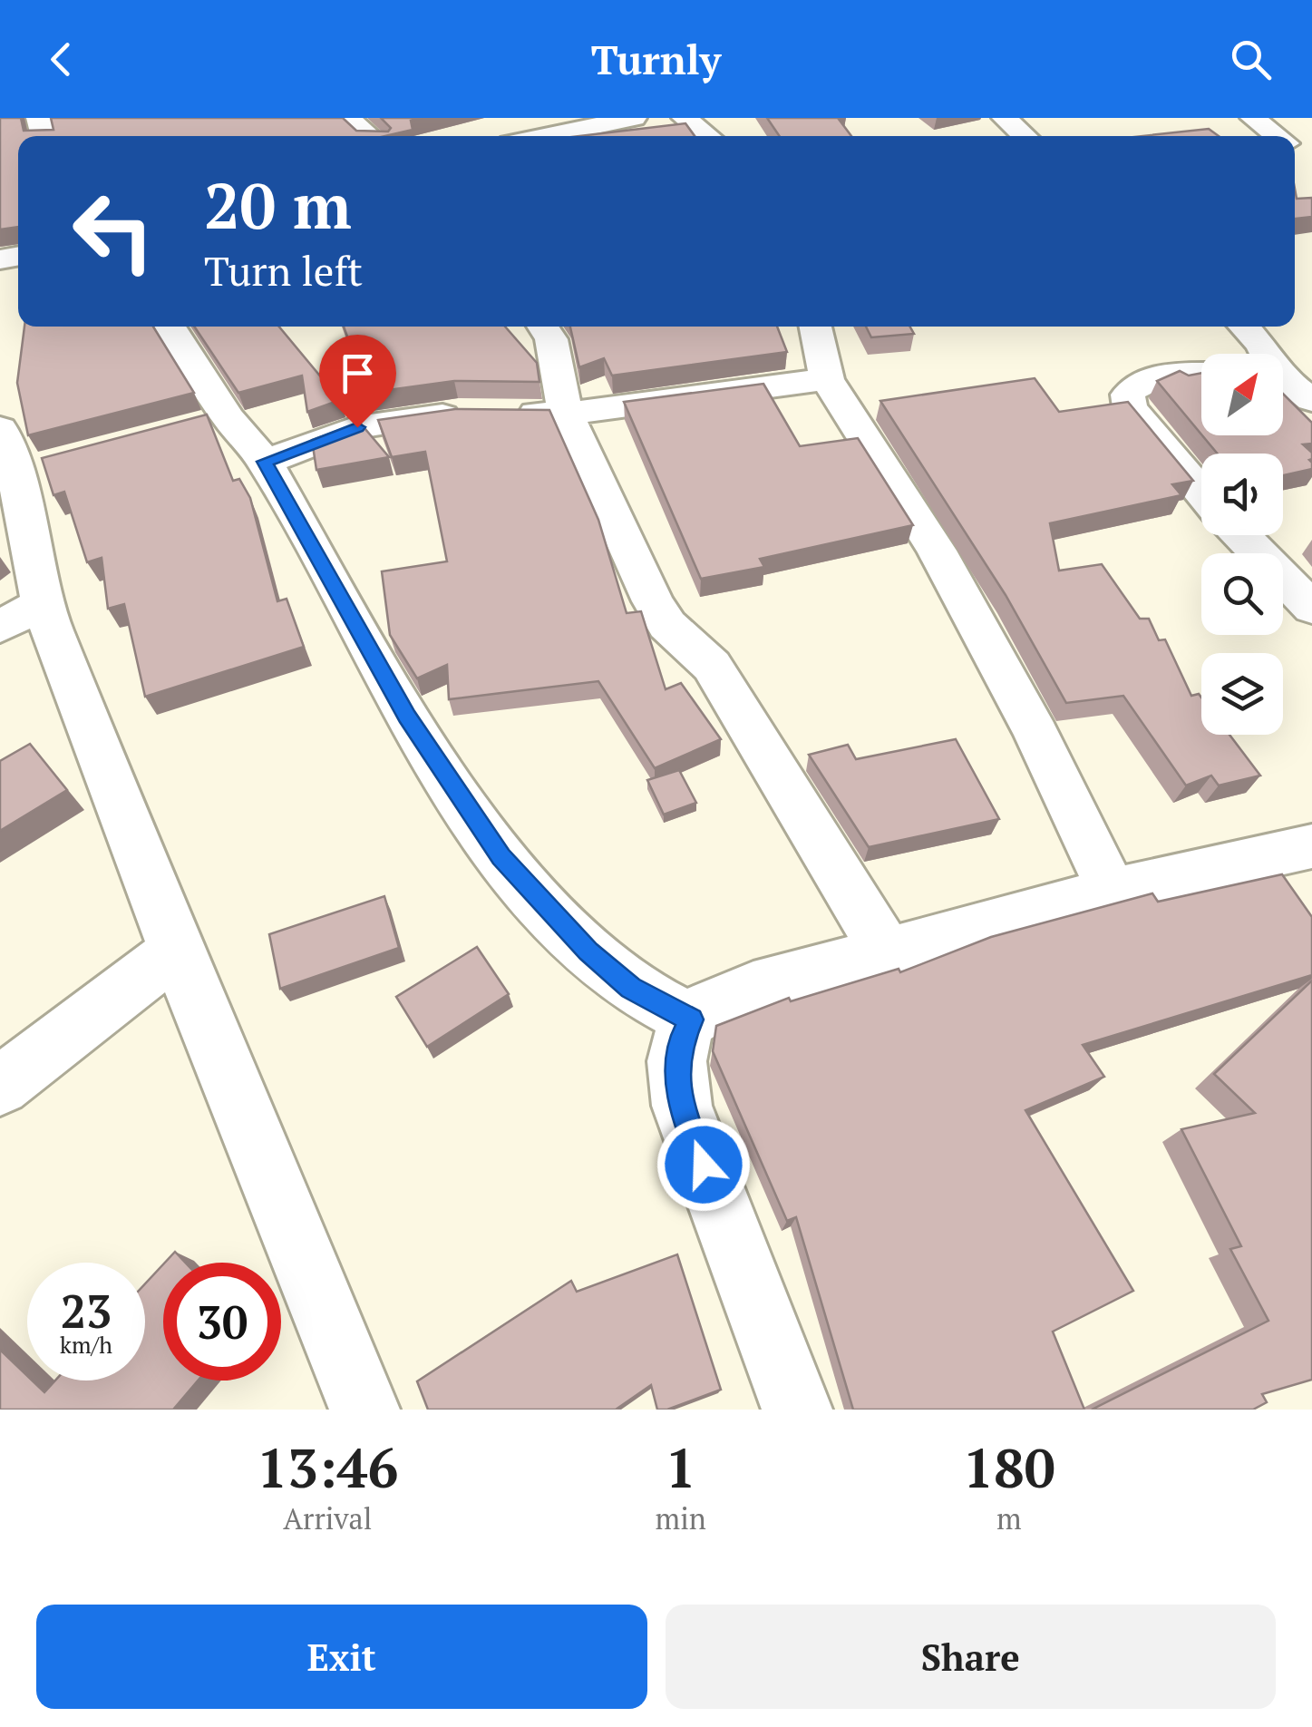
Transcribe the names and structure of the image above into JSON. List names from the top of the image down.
{
  "north": "top right",
  "page": {
    "header": "Turnly",
    "turn": ["20 m", "Turn left"],
    "speed": "23 km/h",
    "limit": "30",
    "eta": [
      "13:46",
      "Arrival",
      "1",
      "min",
      "180",
      "m"
    ],
    "buttons": ["Exit", "Share"]
  }
}
